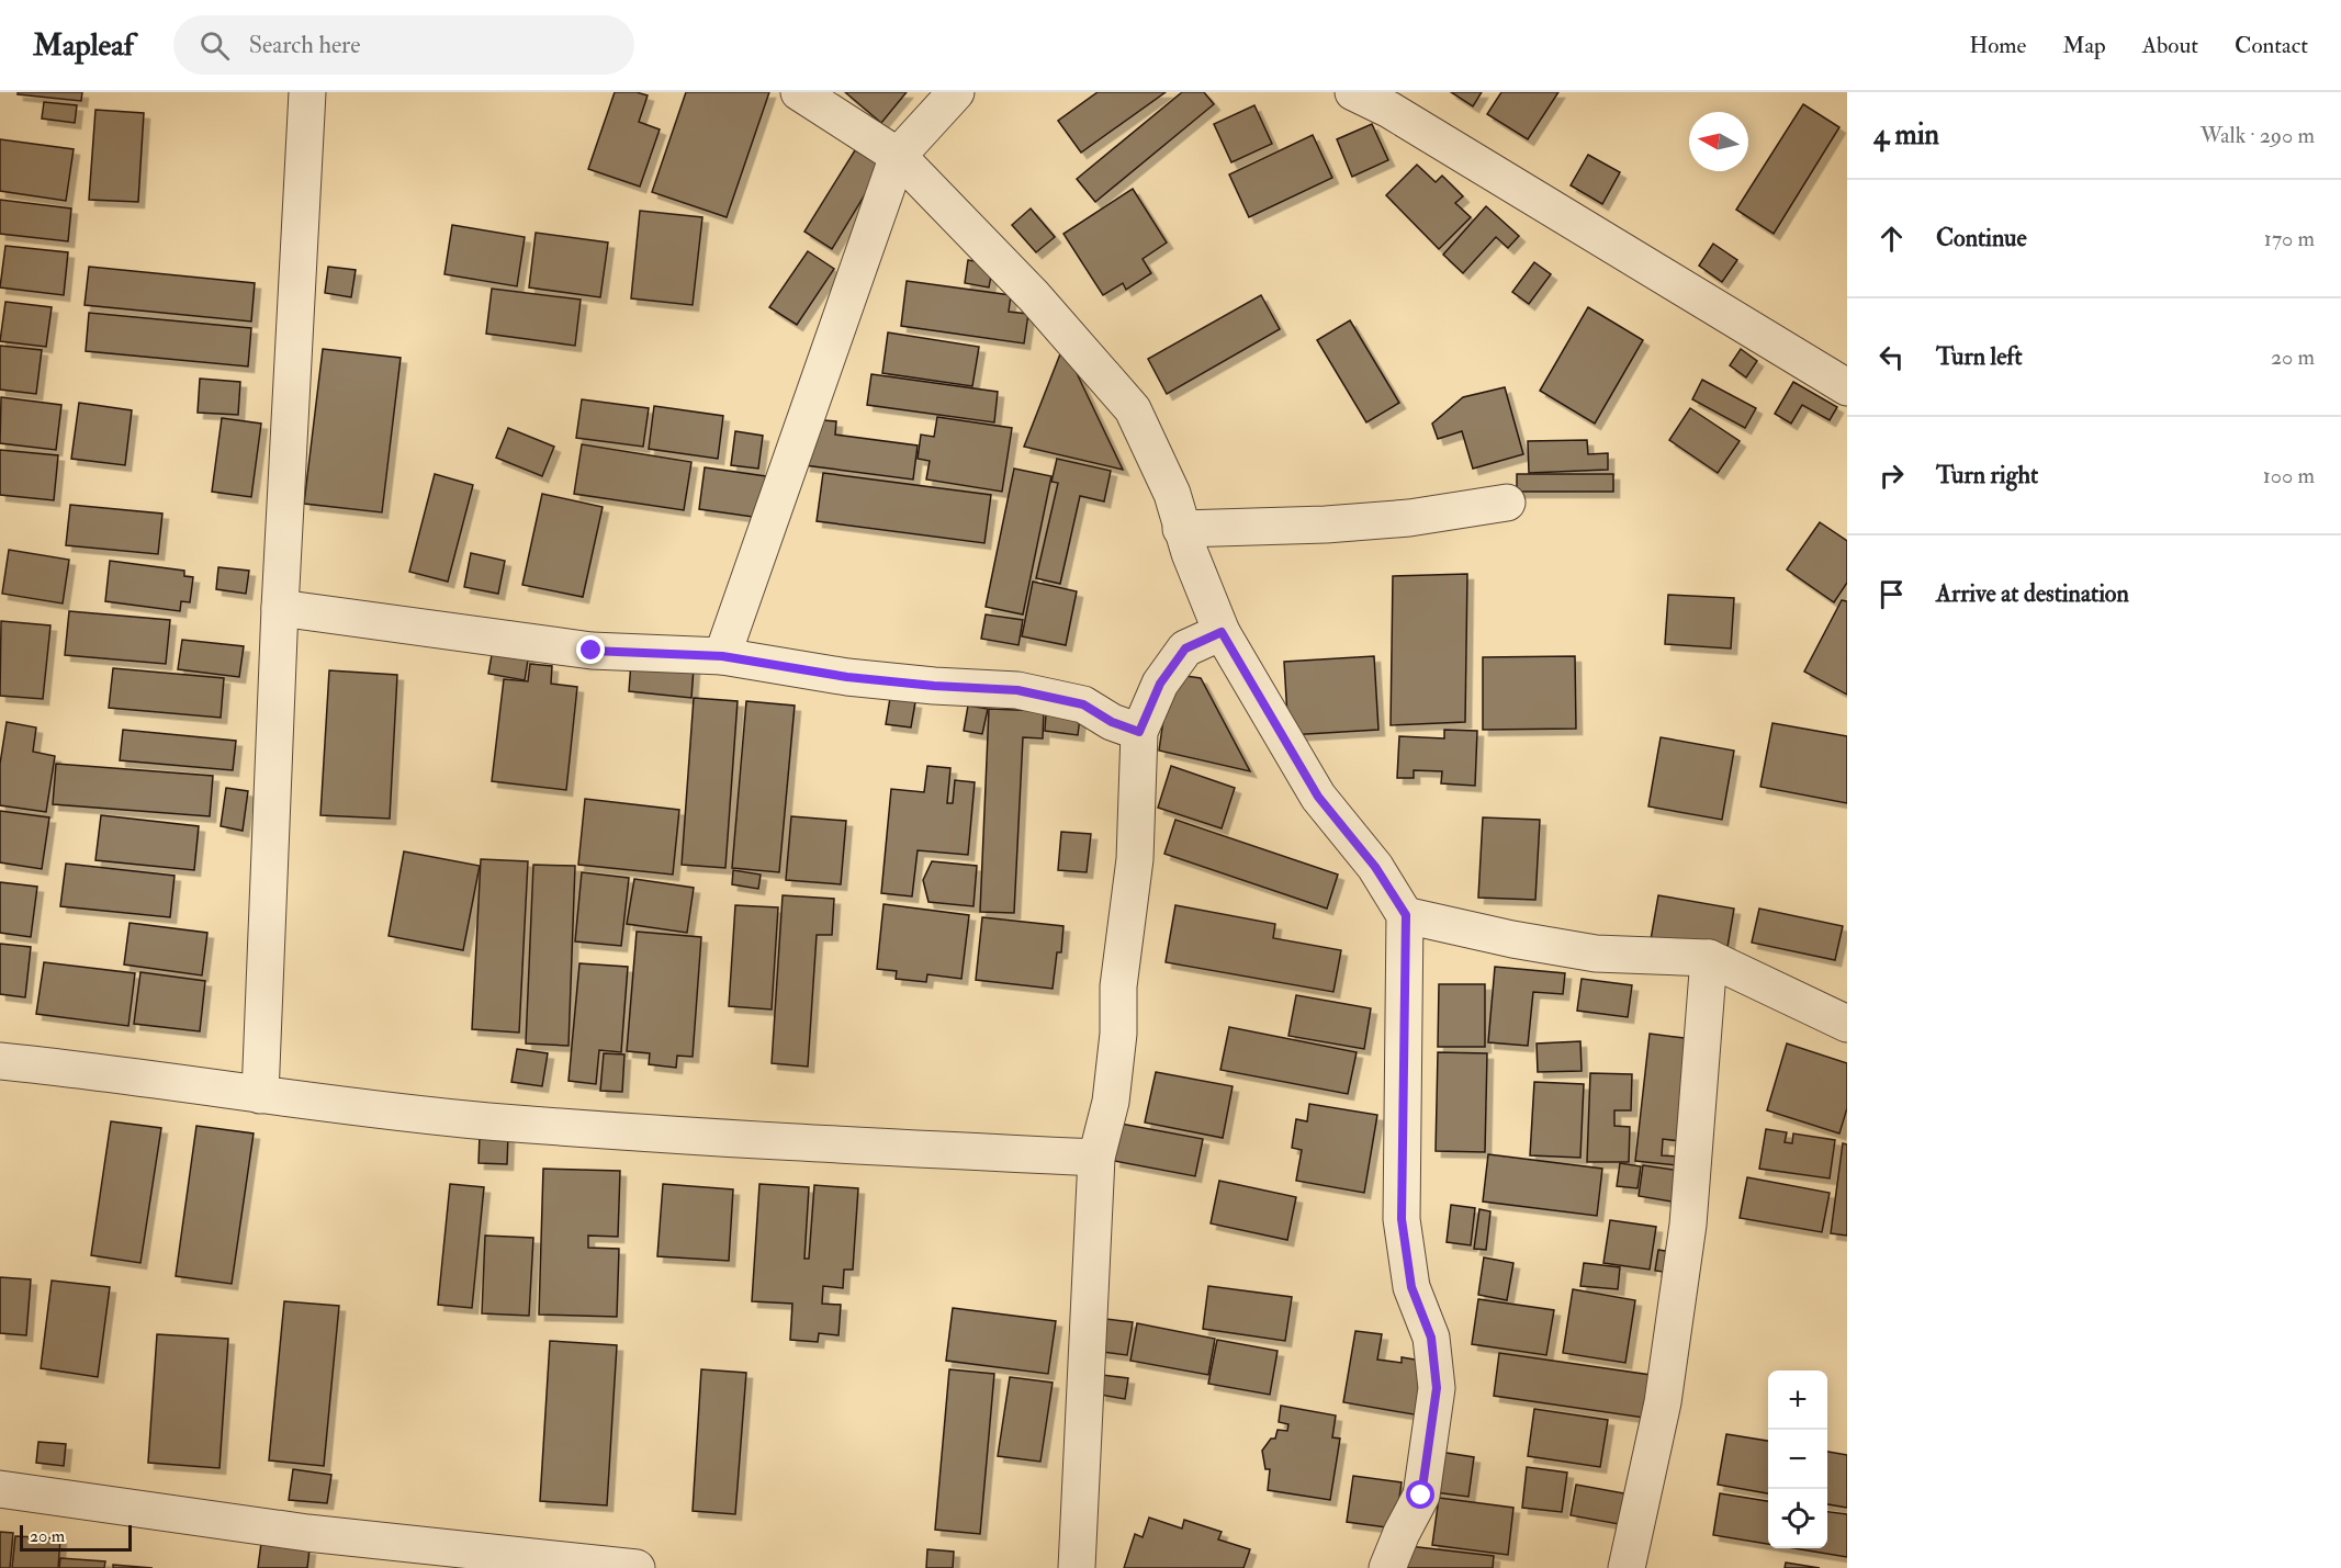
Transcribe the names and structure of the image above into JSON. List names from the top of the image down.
{
  "scale_bar": "20 m",
  "north": "left",
  "page": {
    "header": "Mapleaf",
    "search": "Search here",
    "nav": [
      "Home",
      "Map",
      "About",
      "Contact"
    ],
    "heading": ["4 min", "Walk · 290 m"],
    "list": [
      ["Continue", "170 m"],
      ["Turn left", "20 m"],
      ["Turn right", "100 m"],
      "Arrive at destination"
    ],
    "map_buttons": ["+", "−"],
    "scale": "20 m"
  }
}
